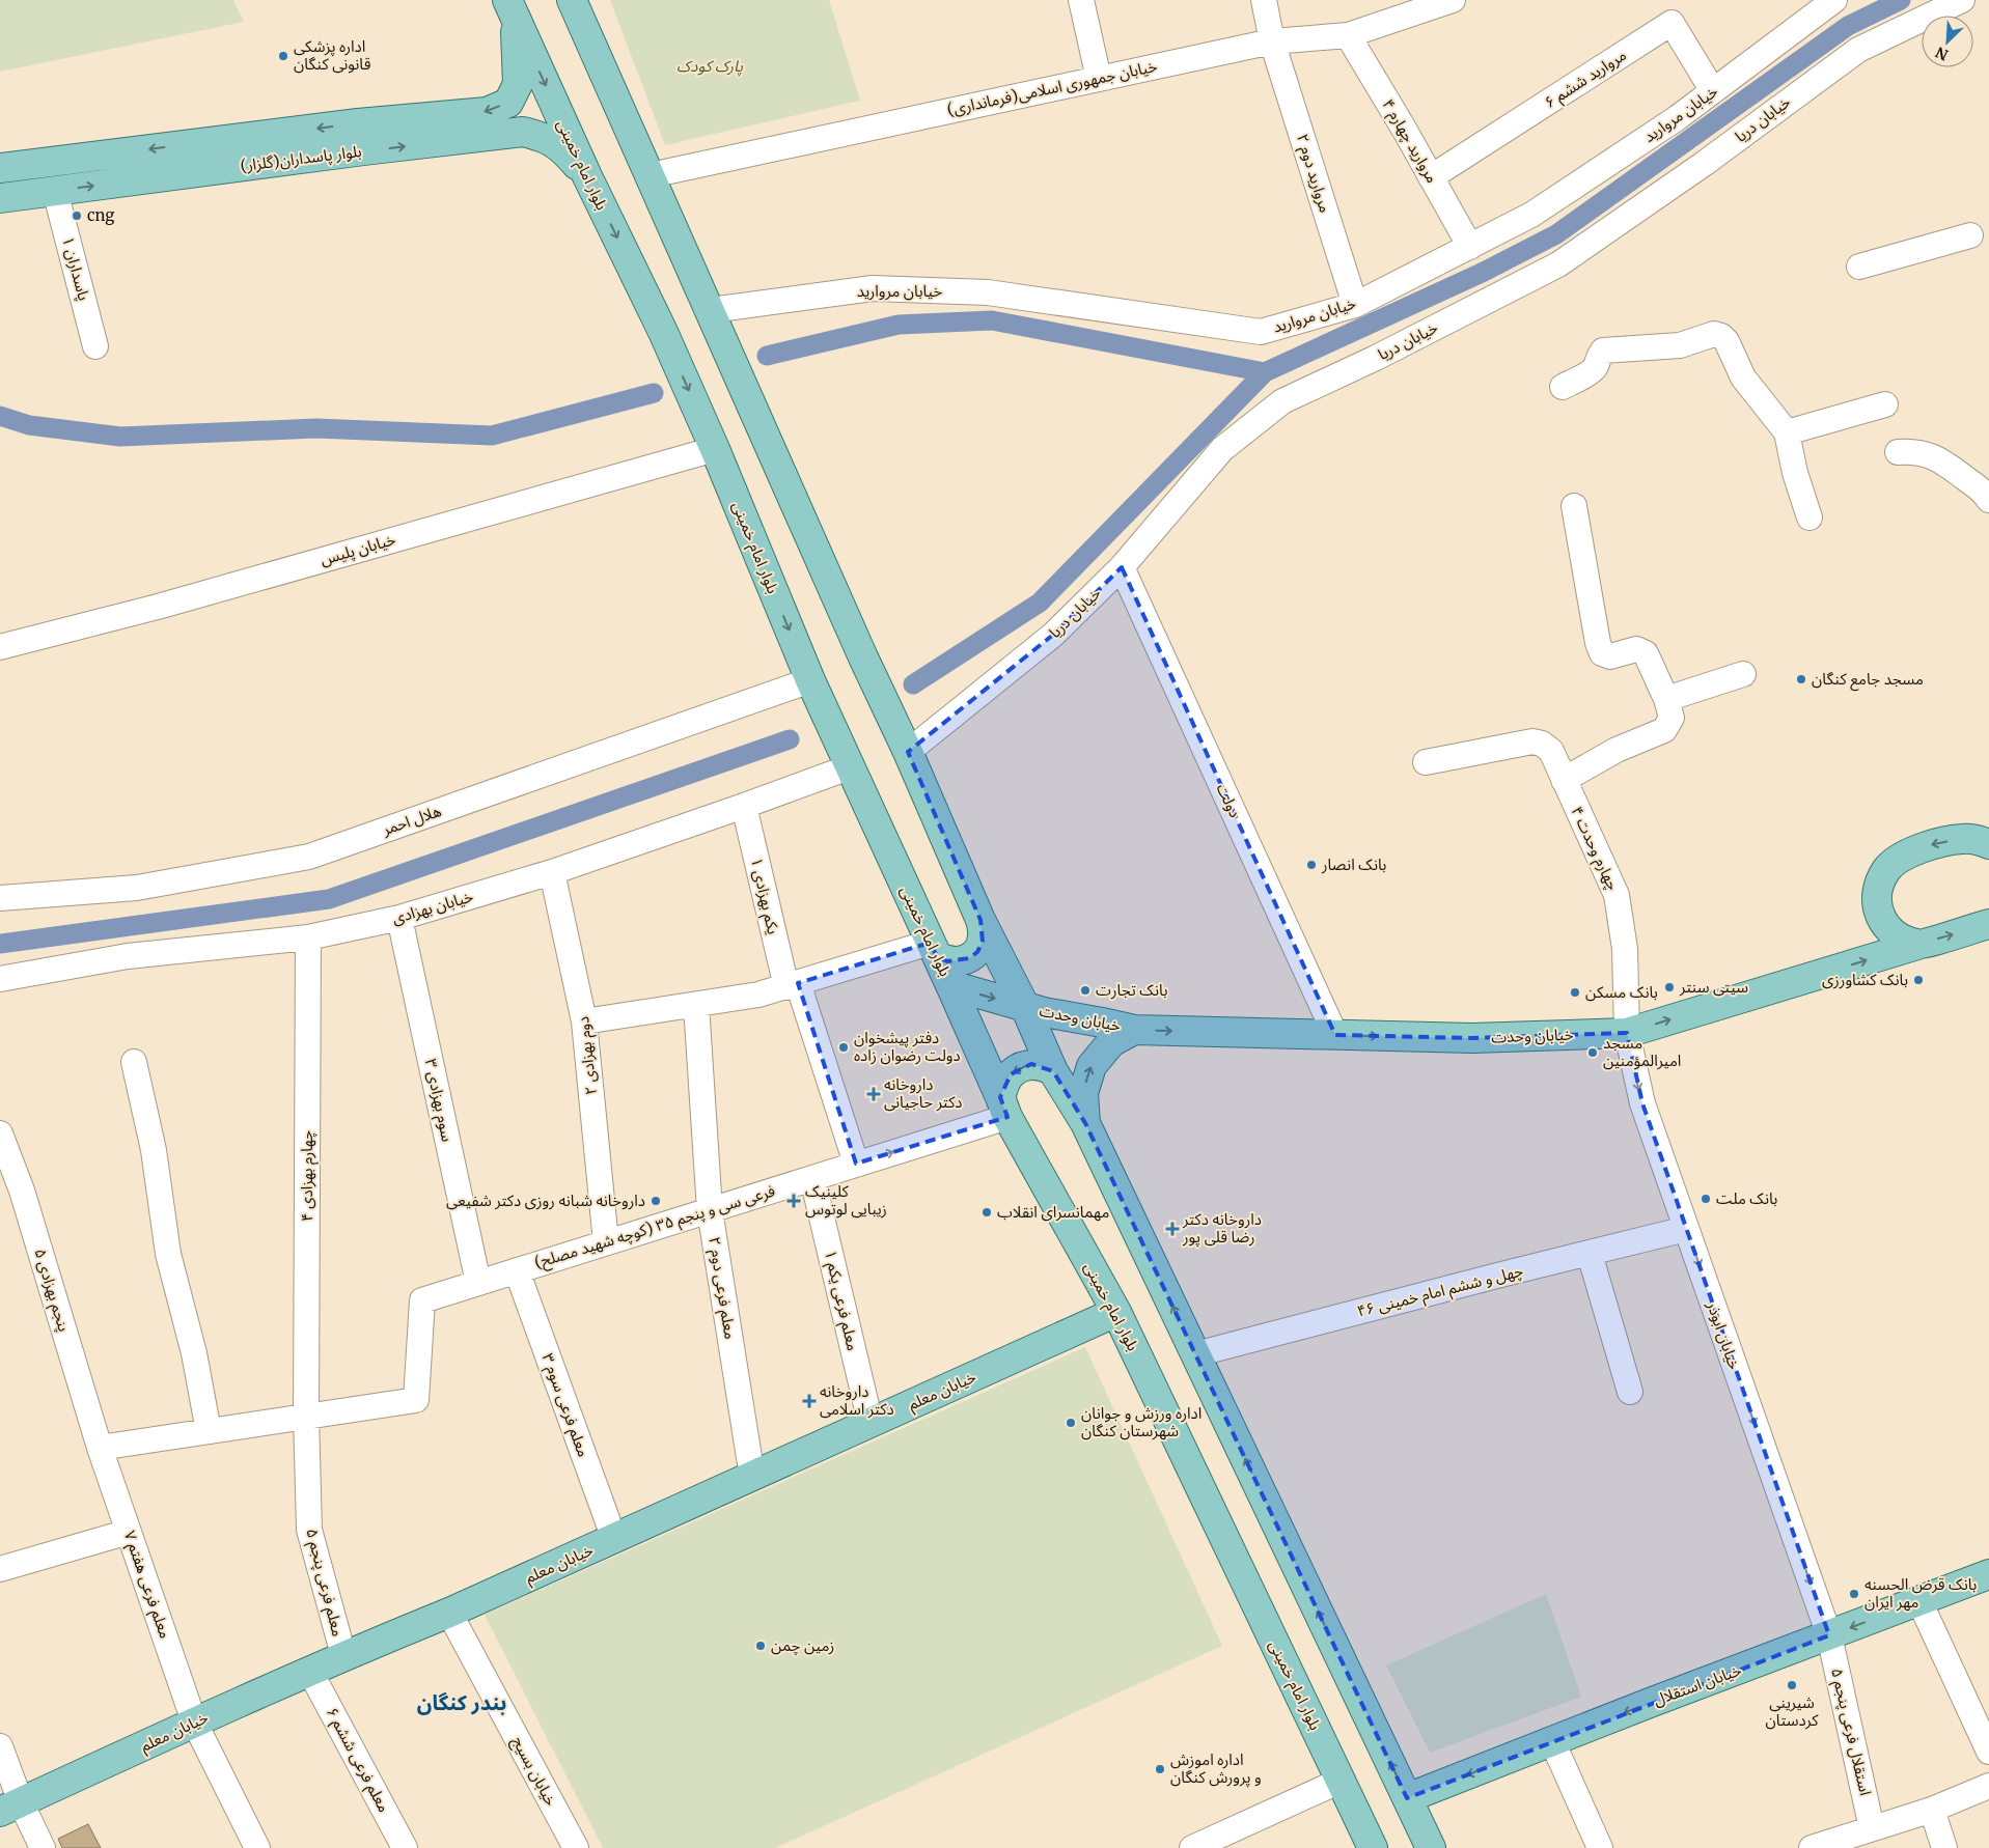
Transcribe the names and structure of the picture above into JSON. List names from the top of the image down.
{
  "streets": {
    "main road": [
      "بلوار پاسداران(گلزار)",
      "بلوار امام خمینی",
      "خیابان وحدت",
      "خیابان معلم",
      "خیابان استقلال"
    ],
    "street": [
      "مروارید ششم ۶",
      "خیابان جمهوری اسلامی(فرمانداری)",
      "خیابان مروارید",
      "خیابان دریا",
      "مروارید چهارم ۴",
      "مروارید دوم ۲",
      "پاسداران ۱",
      "خیابان پلیس",
      "دولت",
      "هلال احمر",
      "چهارم وحدت ۴",
      "یکم بهزادی ۱",
      "خیابان بهزادی",
      "دوم بهزادی ۲",
      "سوم بهزادی ۳",
      "چهارم بهزادی ۴",
      "فرعی سی و پنجم ۳۵ (کوچه شهید مصلح)",
      "معلم فرعی دوم ۲",
      "پنجم بهزادی ۵",
      "چهل و ششم امام خمینی ۴۶",
      "معلم فرعی یکم ۱",
      "خیابان ابوذر",
      "معلم فرعی سوم ۳",
      "معلم فرعی پنجم ۵",
      "معلم فرعی هفتم ۷",
      "استقلال فرعی پنجم ۵",
      "معلم فرعی ششم ۶",
      "خیابان بسیج"
    ]
  },
  "crossings": [
    ["مروارید ششم ۶", "خیابان مروارید"],
    ["مروارید ششم ۶", "مروارید چهارم ۴"],
    ["خیابان جمهوری اسلامی(فرمانداری)", "مروارید چهارم ۴"],
    ["خیابان جمهوری اسلامی(فرمانداری)", "مروارید دوم ۲"],
    ["خیابان مروارید", "مروارید چهارم ۴"],
    ["خیابان مروارید", "مروارید دوم ۲"],
    ["خیابان دریا", "دولت"],
    ["بلوار پاسداران(گلزار)", "بلوار امام خمینی"],
    ["بلوار پاسداران(گلزار)", "پاسداران ۱"],
    ["بلوار امام خمینی", "خیابان پلیس"],
    ["بلوار امام خمینی", "هلال احمر"],
    ["بلوار امام خمینی", "خیابان بهزادی"],
    ["بلوار امام خمینی", "خیابان وحدت"],
    ["بلوار امام خمینی", "فرعی سی و پنجم ۳۵ (کوچه شهید مصلح)"],
    ["بلوار امام خمینی", "خیابان معلم"],
    ["دولت", "خیابان وحدت"],
    ["چهارم وحدت ۴", "خیابان وحدت"],
    ["چهارم وحدت ۴", "خیابان ابوذر"],
    ["یکم بهزادی ۱", "خیابان بهزادی"],
    ["یکم بهزادی ۱", "فرعی سی و پنجم ۳۵ (کوچه شهید مصلح)"],
    ["خیابان بهزادی", "دوم بهزادی ۲"],
    ["خیابان بهزادی", "سوم بهزادی ۳"],
    ["خیابان بهزادی", "چهارم بهزادی ۴"],
    ["خیابان وحدت", "خیابان ابوذر"],
    ["دوم بهزادی ۲", "فرعی سی و پنجم ۳۵ (کوچه شهید مصلح)"],
    ["سوم بهزادی ۳", "فرعی سی و پنجم ۳۵ (کوچه شهید مصلح)"],
    ["چهارم بهزادی ۴", "فرعی سی و پنجم ۳۵ (کوچه شهید مصلح)"],
    ["چهارم بهزادی ۴", "معلم فرعی پنجم ۵"],
    ["فرعی سی و پنجم ۳۵ (کوچه شهید مصلح)", "معلم فرعی دوم ۲"],
    ["فرعی سی و پنجم ۳۵ (کوچه شهید مصلح)", "معلم فرعی یکم ۱"],
    ["فرعی سی و پنجم ۳۵ (کوچه شهید مصلح)", "معلم فرعی سوم ۳"],
    ["فرعی سی و پنجم ۳۵ (کوچه شهید مصلح)", "معلم فرعی پنجم ۵"],
    ["معلم فرعی دوم ۲", "خیابان معلم"],
    ["پنجم بهزادی ۵", "معلم فرعی هفتم ۷"],
    ["چهل و ششم امام خمینی ۴۶", "خیابان ابوذر"],
    ["معلم فرعی یکم ۱", "خیابان معلم"],
    ["خیابان ابوذر", "خیابان استقلال"],
    ["خیابان ابوذر", "استقلال فرعی پنجم ۵"],
    ["خیابان معلم", "معلم فرعی سوم ۳"],
    ["خیابان معلم", "معلم فرعی پنجم ۵"],
    ["خیابان معلم", "معلم فرعی هفتم ۷"],
    ["خیابان معلم", "معلم فرعی ششم ۶"],
    ["خیابان معلم", "خیابان بسیج"],
    ["خیابان استقلال", "استقلال فرعی پنجم ۵"]
  ],
  "one_way": ["خیابان وحدت", "خیابان ابوذر", "خیابان استقلال"],
  "districts": ["بندر کنگان"],
  "parks": ["پارک کودک"],
  "places": {
    "other": [
      "اداره پزشکی قانونی کنگان",
      "cng",
      "مسجد جامع کنگان",
      "بانک انصار",
      "بانک کشاورزی",
      "سیتی سنتر",
      "بانک تجارت",
      "بانک مسکن",
      "دفتر پیشخوان دولت رضوان زاده",
      "مسجد امیرالمؤمنین",
      "بانک ملت",
      "داروخانه شبانه روزی دکتر شفیعی",
      "مهمانسرای انقلاب",
      "اداره ورزش و جوانان شهرستان کنگان",
      "بانک قرض الحسنه مهر ایران",
      "زمین چمن",
      "شیرینی کردستان",
      "اداره اموزش و پرورش کنگان"
    ],
    "health": [
      "داروخانه دکتر حاجیانی",
      "کلینیک زیبایی لوتوس",
      "داروخانه دکتر رضا قلی پور",
      "داروخانه دکتر اسلامی"
    ]
  },
  "north": "bottom left"
}
